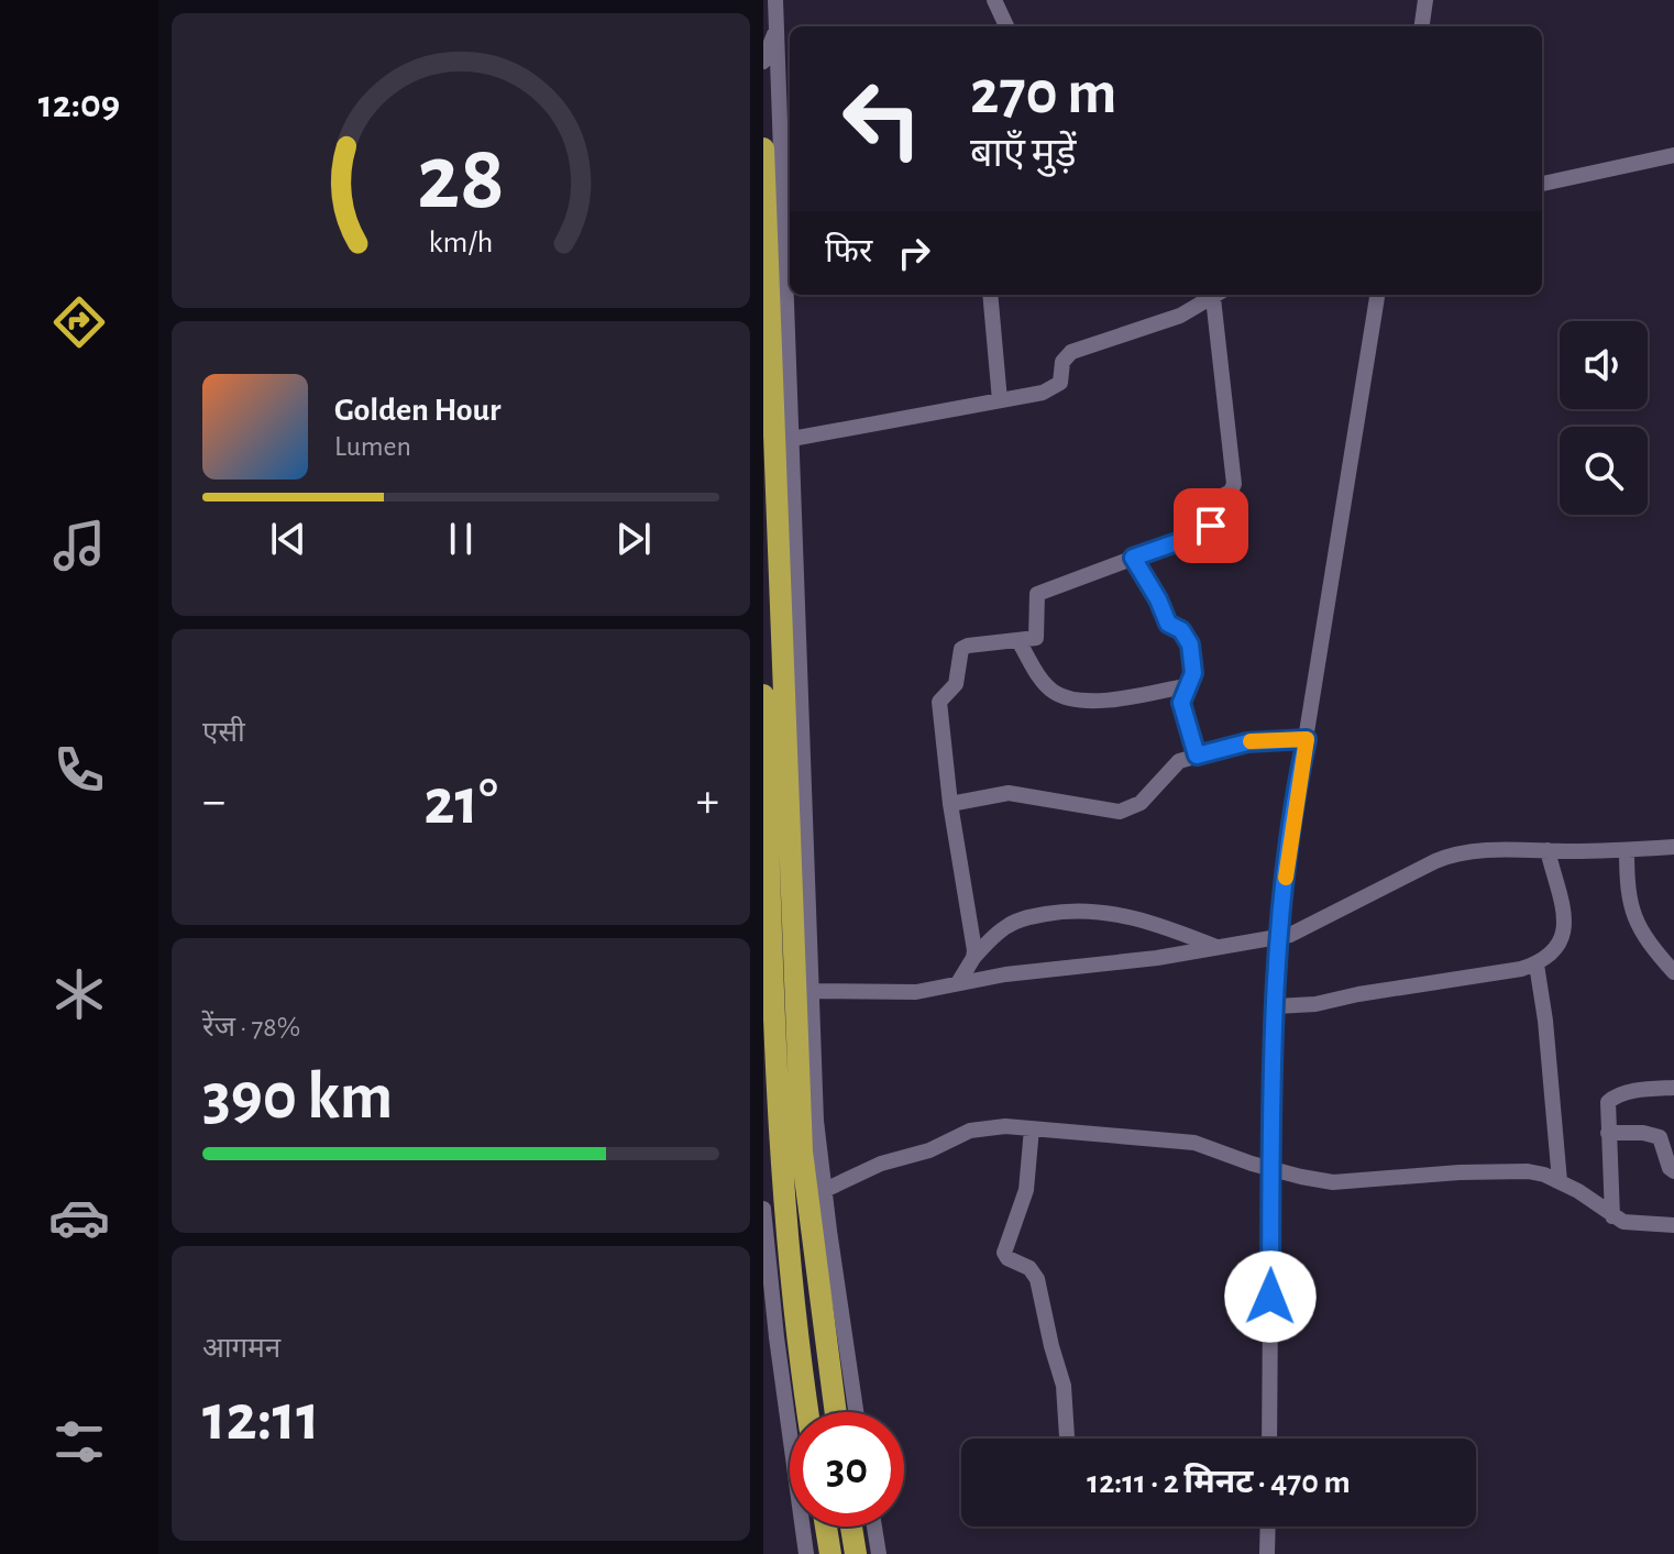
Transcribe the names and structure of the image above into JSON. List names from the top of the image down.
{
  "page": {
    "tabs": "12:09",
    "turn": ["270 m", "बाएँ मुड़ें"],
    "then": "फिर",
    "song": ["Golden Hour", "Lumen"],
    "tile": [
      "एसी",
      ["रेंज · 78%", "390 km"],
      ["आगमन", "12:11"]
    ],
    "heat": ["−", "21°", "+"],
    "limit": "30",
    "trip": "12:11 · 2 मिनट · 470 m",
    "gauge": ["28", "km/h"]
  }
}
